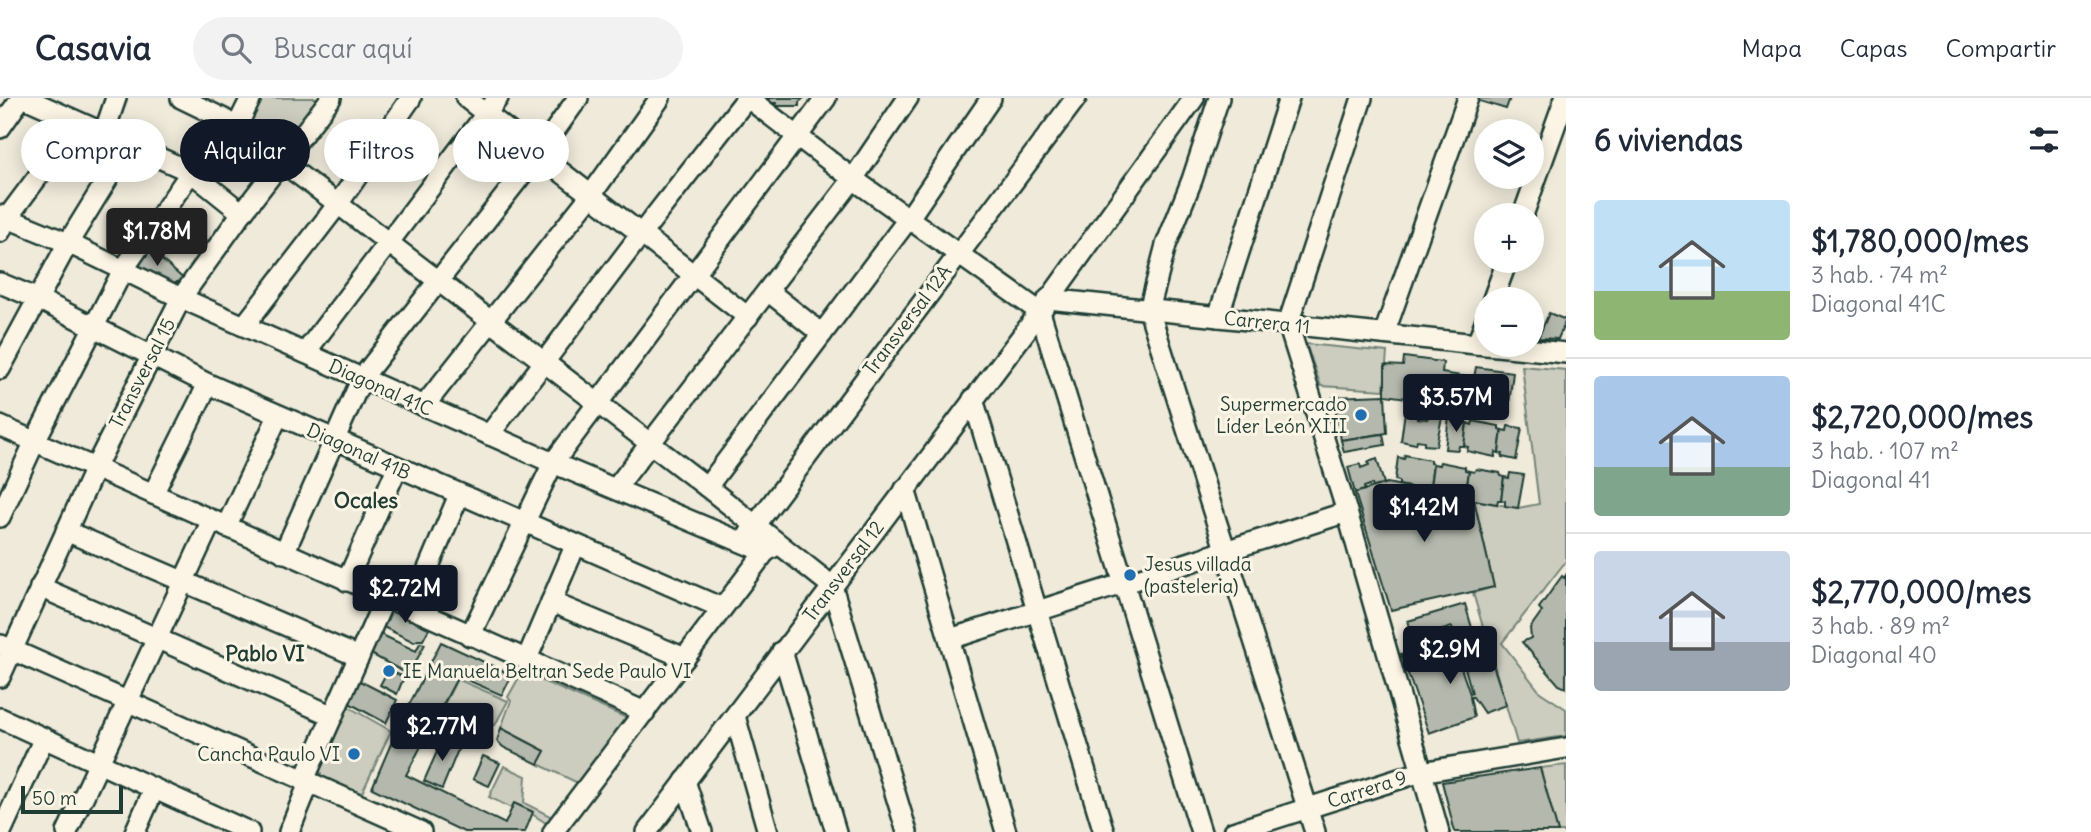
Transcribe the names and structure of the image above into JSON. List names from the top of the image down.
{
  "streets": {
    "street": [
      "Transversal 12A",
      "Carrera 11",
      "Transversal 15",
      "Diagonal 41C",
      "Diagonal 41B",
      "Transversal 12",
      "Carrera 9"
    ]
  },
  "crossings": [
    ["Transversal 12A", "Diagonal 41C"],
    ["Carrera 11", "Transversal 12"],
    ["Transversal 15", "Diagonal 41C"],
    ["Transversal 15", "Diagonal 41B"]
  ],
  "districts": ["Ocales", "Pablo VI"],
  "places": [
    "Supermercado Líder León XIII",
    "Jesus villada (pasteleria)",
    "IE Manuela Beltran Sede Paulo VI",
    "Cancha Paulo VI"
  ],
  "scale_bar": "50 m",
  "page": {
    "header": "Casavia",
    "search": "Buscar aquí",
    "nav": ["Mapa", "Capas", "Compartir"],
    "heading": "6 viviendas",
    "map_buttons": ["+", "−"],
    "chip": [
      "Comprar",
      "Alquilar",
      "Filtros",
      "Nuevo"
    ],
    "list": [
      {
        "name": "$1,780,000/mes",
        "note": "3 hab. · 74 m² · Diagonal 41C"
      },
      {
        "name": "$2,720,000/mes",
        "note": "3 hab. · 107 m² · Diagonal 41"
      },
      {
        "name": "$2,770,000/mes",
        "note": "3 hab. · 89 m² · Diagonal 40"
      }
    ],
    "price": [
      "$1.78M",
      "$3.57M",
      "$1.42M",
      "$2.72M",
      "$2.9M",
      "$2.77M"
    ],
    "scale": "50 m"
  }
}
